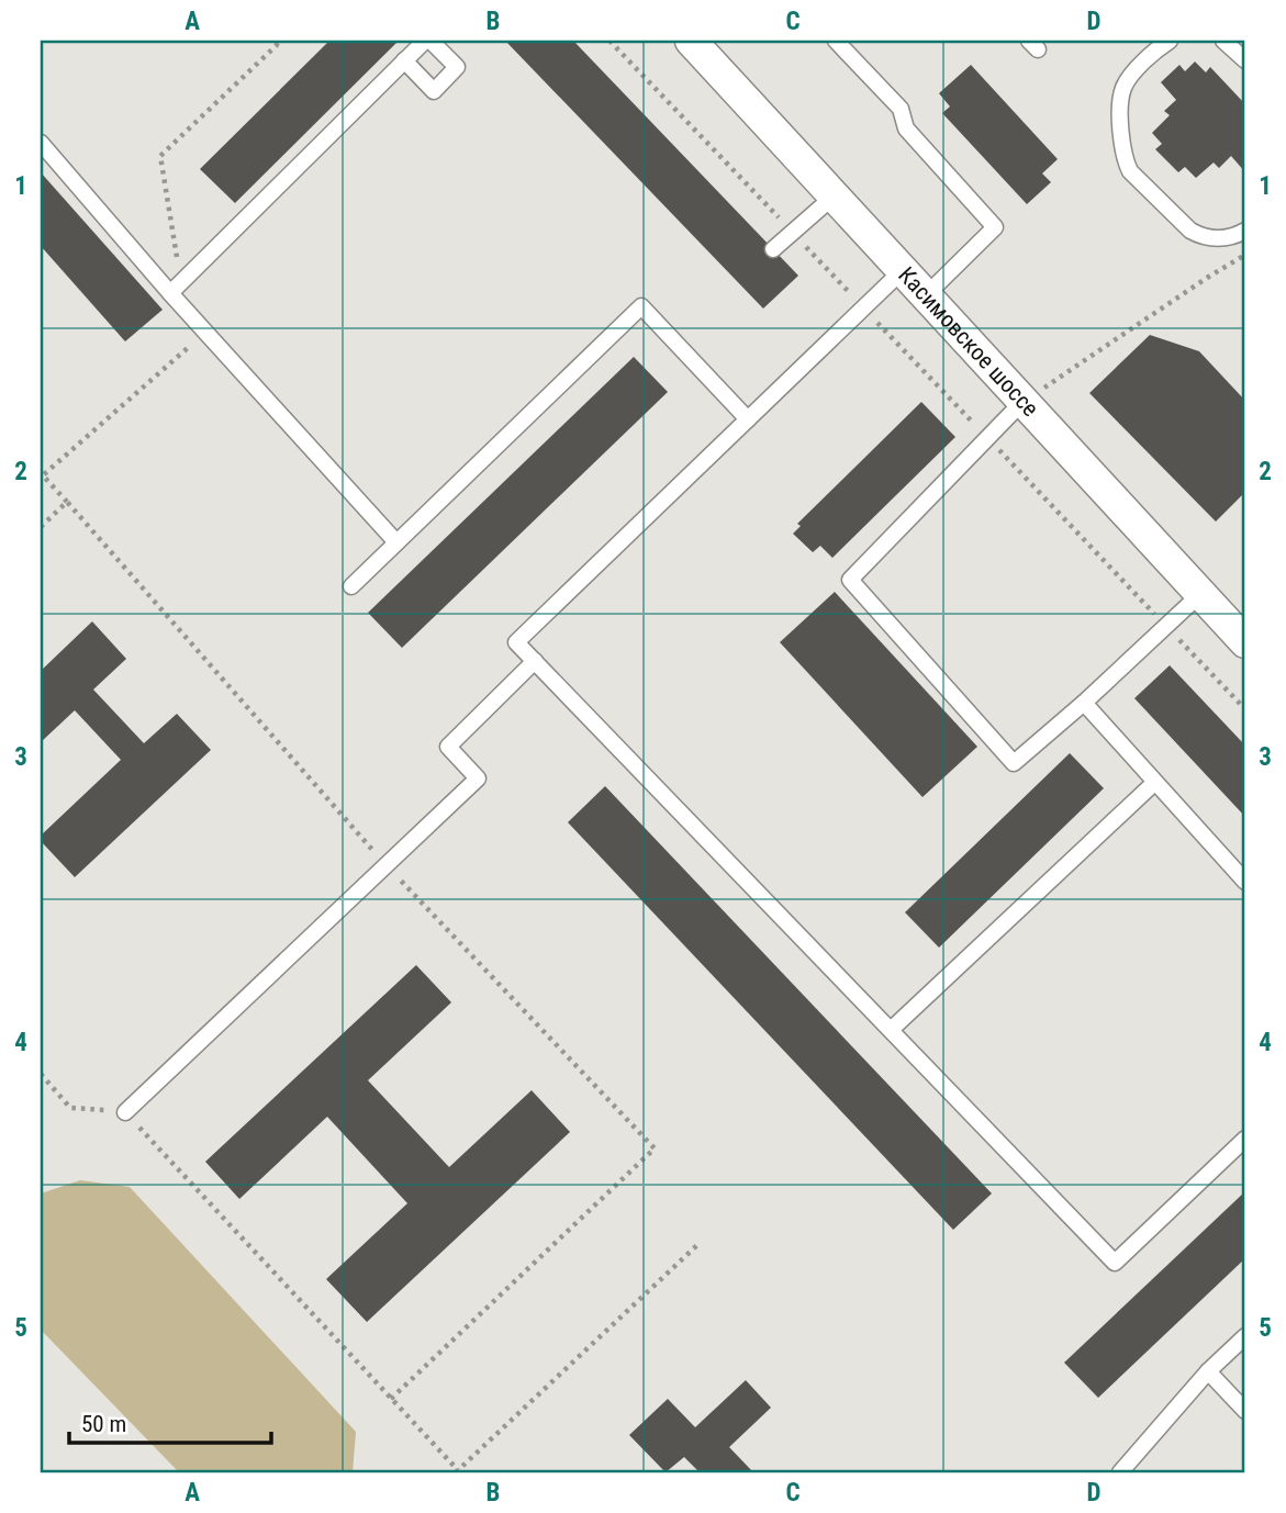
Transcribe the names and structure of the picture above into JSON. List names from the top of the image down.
{
  "streets": {
    "street": ["Касимовское шоссе"]
  },
  "scale_bar": "50 m",
  "grid": {
    "columns": [
      "A",
      "B",
      "C",
      "D"
    ],
    "rows": [
      "1",
      "2",
      "3",
      "4",
      "5"
    ]
  }
}
